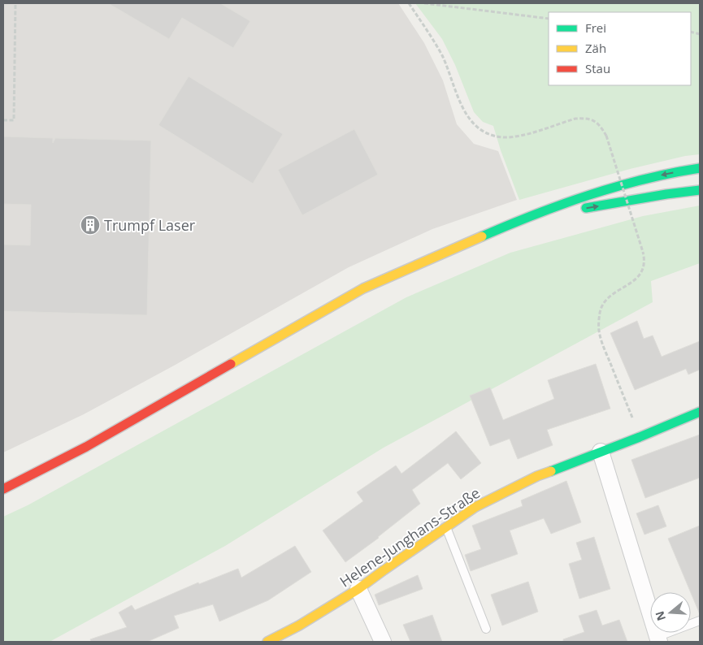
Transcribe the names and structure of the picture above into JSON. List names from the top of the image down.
{
  "streets": {
    "main road": ["Helene-Junghans-Straße"]
  },
  "places": {
    "building": ["Trumpf Laser"]
  },
  "legend": ["Frei", "Zäh", "Stau"],
  "north": "left"
}
